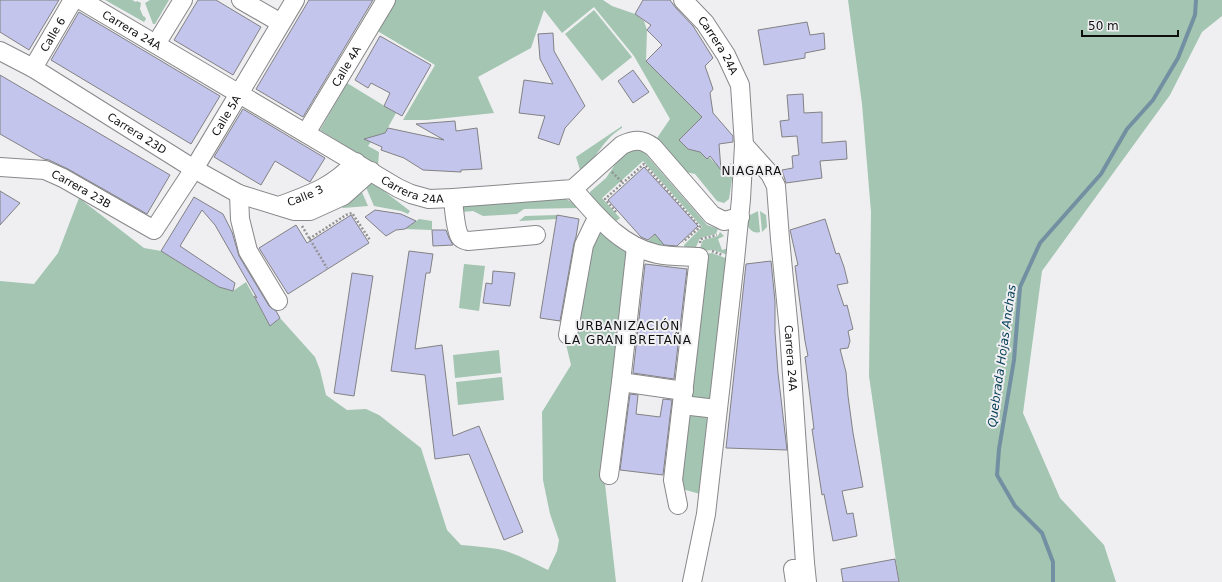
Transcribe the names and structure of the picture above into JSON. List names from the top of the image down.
{
  "streets": {
    "street": [
      "Carrera 24A",
      "Calle 6",
      "Calle 4A",
      "Calle 5A",
      "Carrera 23D",
      "Carrera 23B",
      "Calle 3"
    ]
  },
  "crossings": [
    ["Carrera 24A", "Calle 4A"],
    ["Carrera 24A", "Calle 5A"],
    ["Carrera 24A", "Calle 3"],
    ["Calle 6", "Carrera 23D"],
    ["Calle 5A", "Carrera 23D"],
    ["Calle 5A", "Carrera 23B"],
    ["Carrera 23D", "Calle 3"]
  ],
  "districts": ["NIAGARA", "URBANIZACIÓN LA GRAN BRETAÑA"],
  "water": ["Quebrada Hojas Anchas"],
  "scale_bar": "50 m"
}
